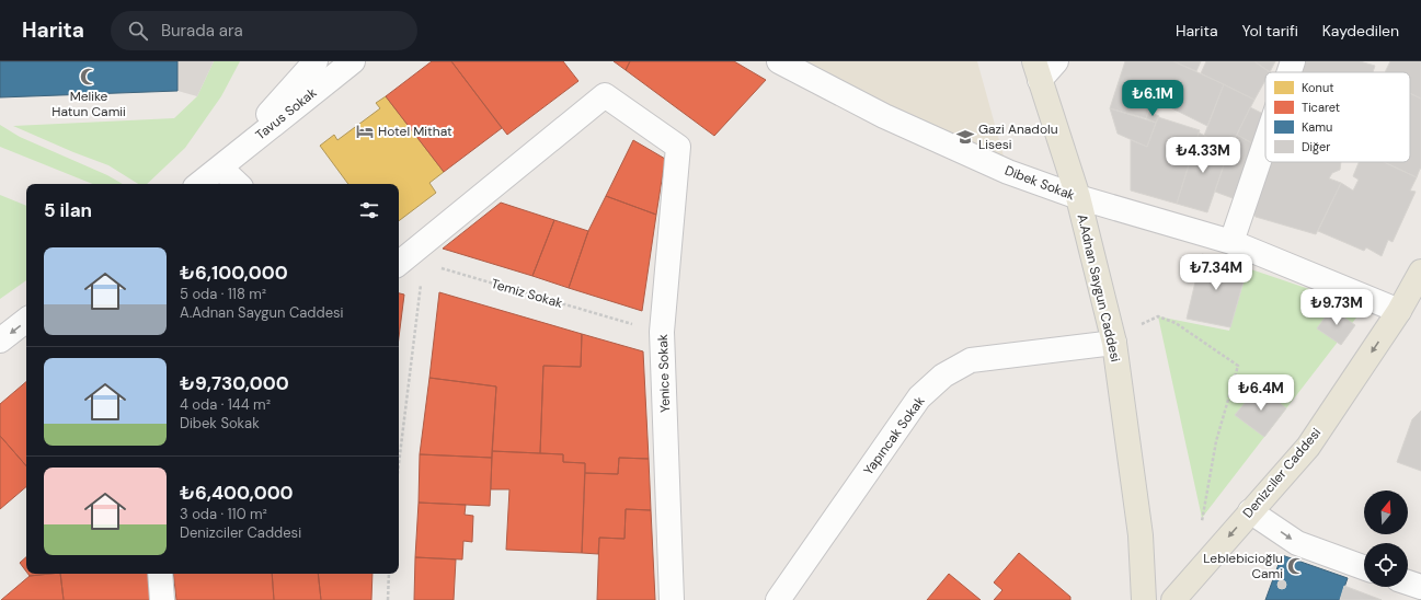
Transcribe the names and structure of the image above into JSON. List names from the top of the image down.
{
  "streets": {
    "main road": ["A.Adnan Saygun Caddesi", "Denizciler Caddesi"],
    "street": [
      "Tavus Sokak",
      "Dibek Sokak",
      "Yenice Sokak",
      "Yapıncak Sokak"
    ],
    "path": ["Temiz Sokak"]
  },
  "crossings": [
    ["Dibek Sokak", "A.Adnan Saygun Caddesi"],
    ["Dibek Sokak", "Denizciler Caddesi"],
    ["A.Adnan Saygun Caddesi", "Yapıncak Sokak"],
    ["Temiz Sokak", "Yenice Sokak"]
  ],
  "one_way": ["Denizciler Caddesi"],
  "places": {
    "mosque": ["Melike Hatun Camii", "Leblebicioğlu Cami"],
    "hotel": ["Hotel Mithat"],
    "school or university": ["Gazi Anadolu Lisesi"]
  },
  "legend": [
    "Konut",
    "Ticaret",
    "Kamu",
    "Diğer"
  ],
  "north": "top",
  "page": {
    "header": "Harita",
    "search": "Burada ara",
    "nav": ["Harita", "Yol tarifi", "Kaydedilen"],
    "price": [
      "₺6.1M",
      "₺4.33M",
      "₺7.34M",
      "₺9.73M",
      "₺6.4M"
    ],
    "heading": "5 ilan",
    "list": [
      {
        "name": "₺6,100,000",
        "note": "5 oda · 118 m² · A.Adnan Saygun Caddesi"
      },
      {
        "name": "₺9,730,000",
        "note": "4 oda · 144 m² · Dibek Sokak"
      },
      {
        "name": "₺6,400,000",
        "note": "3 oda · 110 m² · Denizciler Caddesi"
      }
    ]
  }
}
